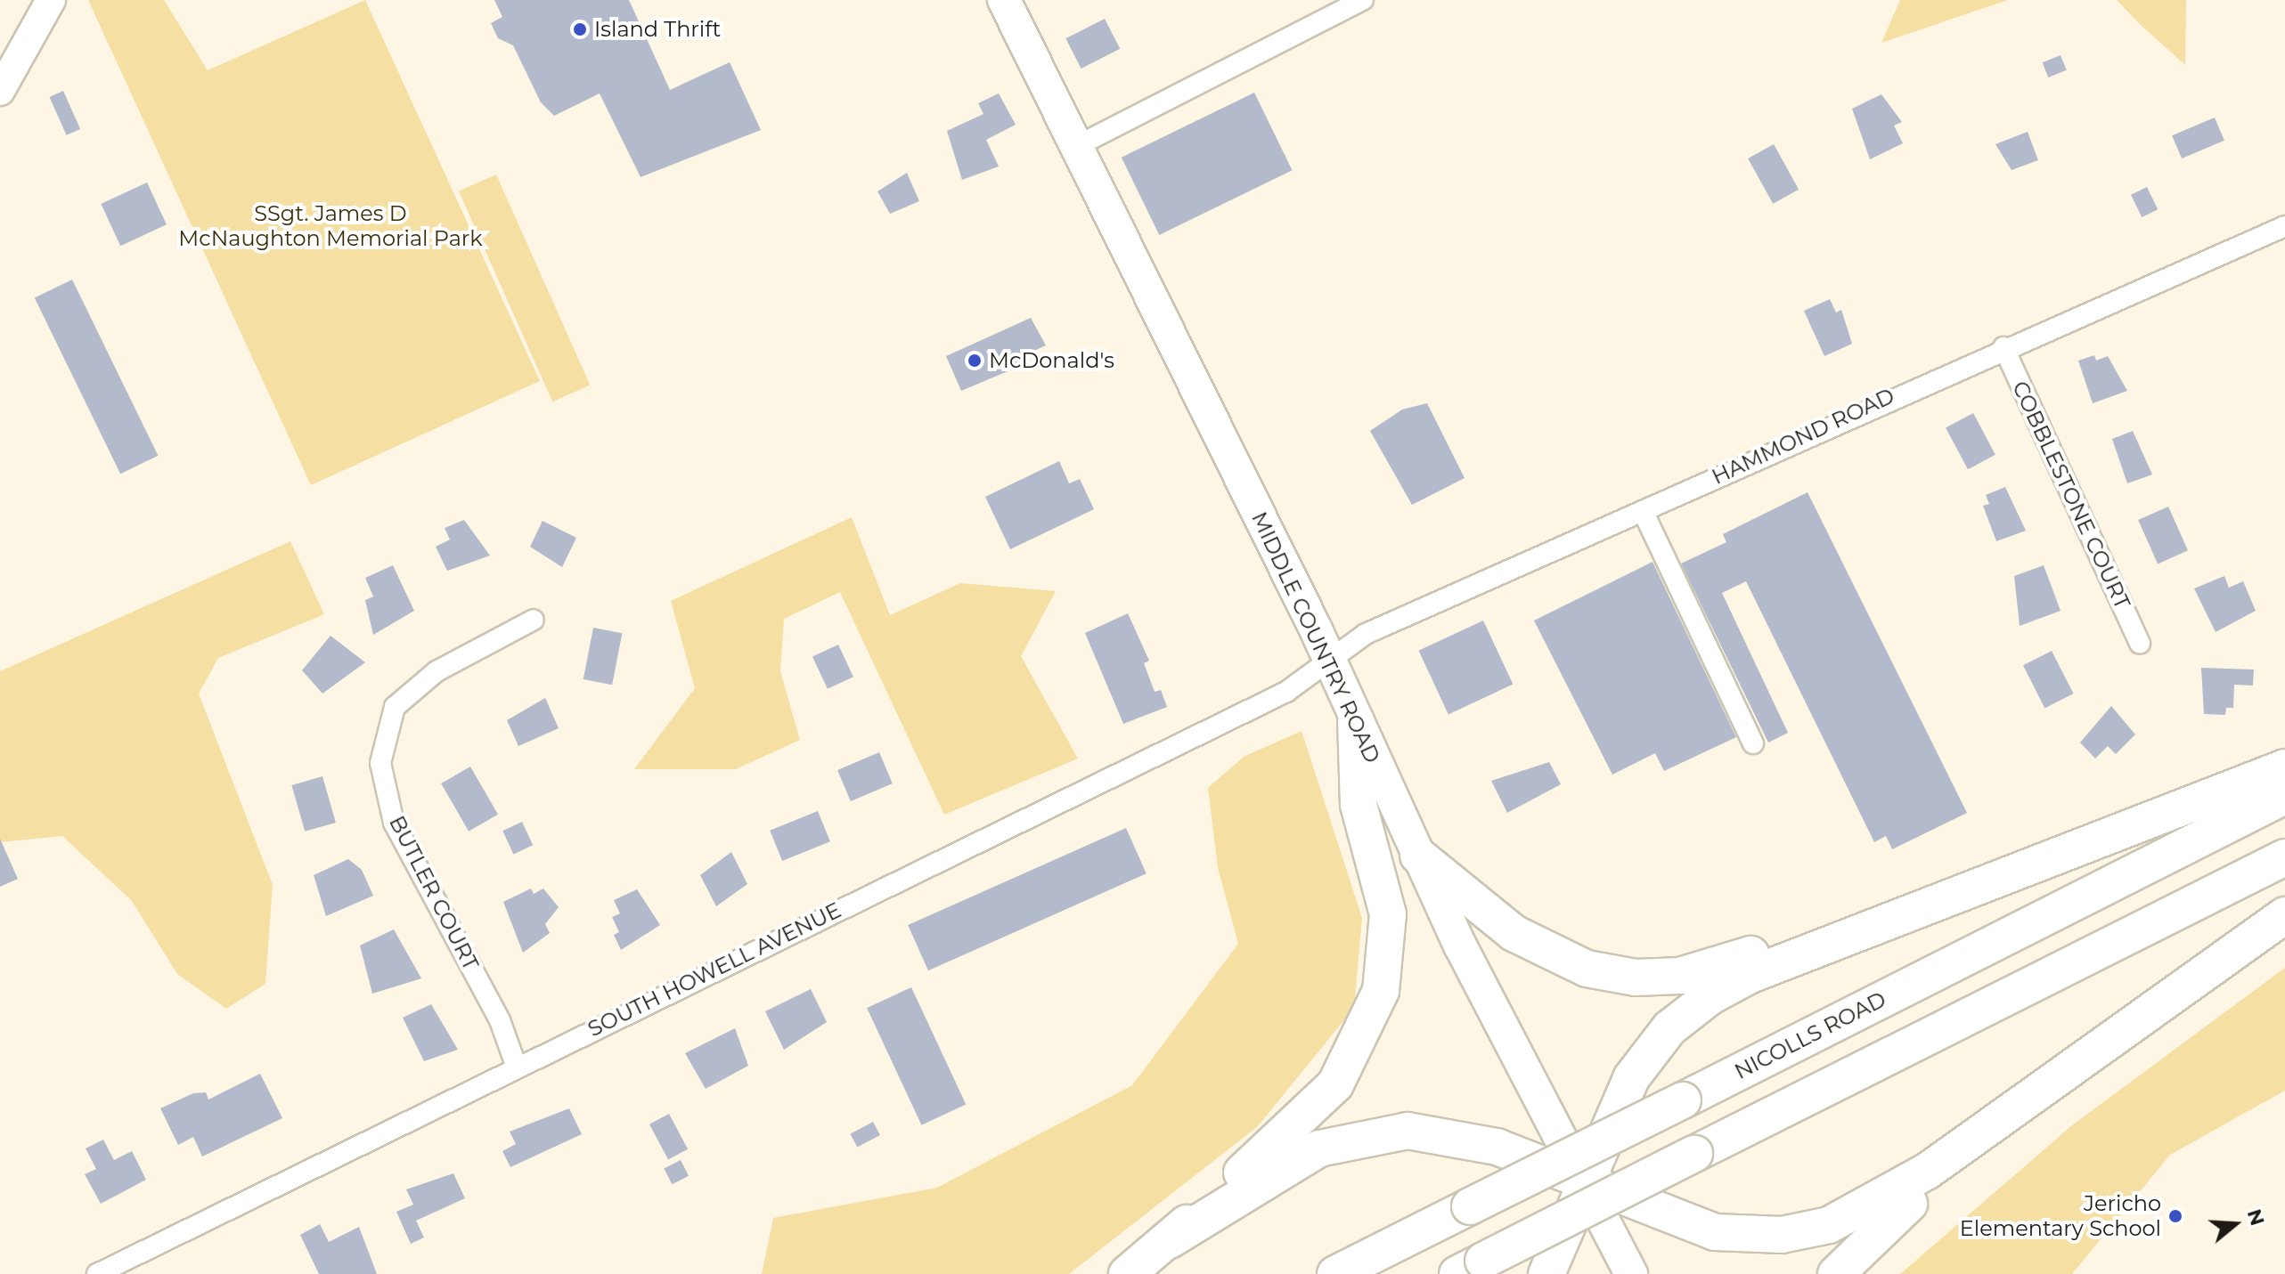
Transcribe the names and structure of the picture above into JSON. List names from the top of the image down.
{
  "streets": {
    "highway": ["NICOLLS ROAD"],
    "main road": ["MIDDLE COUNTRY ROAD"],
    "street": [
      "HAMMOND ROAD",
      "COBBLESTONE COURT",
      "BUTLER COURT",
      "SOUTH HOWELL AVENUE"
    ]
  },
  "crossings": [
    ["HAMMOND ROAD", "COBBLESTONE COURT"],
    ["HAMMOND ROAD", "MIDDLE COUNTRY ROAD"],
    ["HAMMOND ROAD", "SOUTH HOWELL AVENUE"],
    ["MIDDLE COUNTRY ROAD", "SOUTH HOWELL AVENUE"],
    ["BUTLER COURT", "SOUTH HOWELL AVENUE"]
  ],
  "parks": ["SSgt. James D McNaughton Memorial Park"],
  "places": ["Island Thrift", "McDonald's", "Jericho Elementary School"],
  "north": "right"
}
